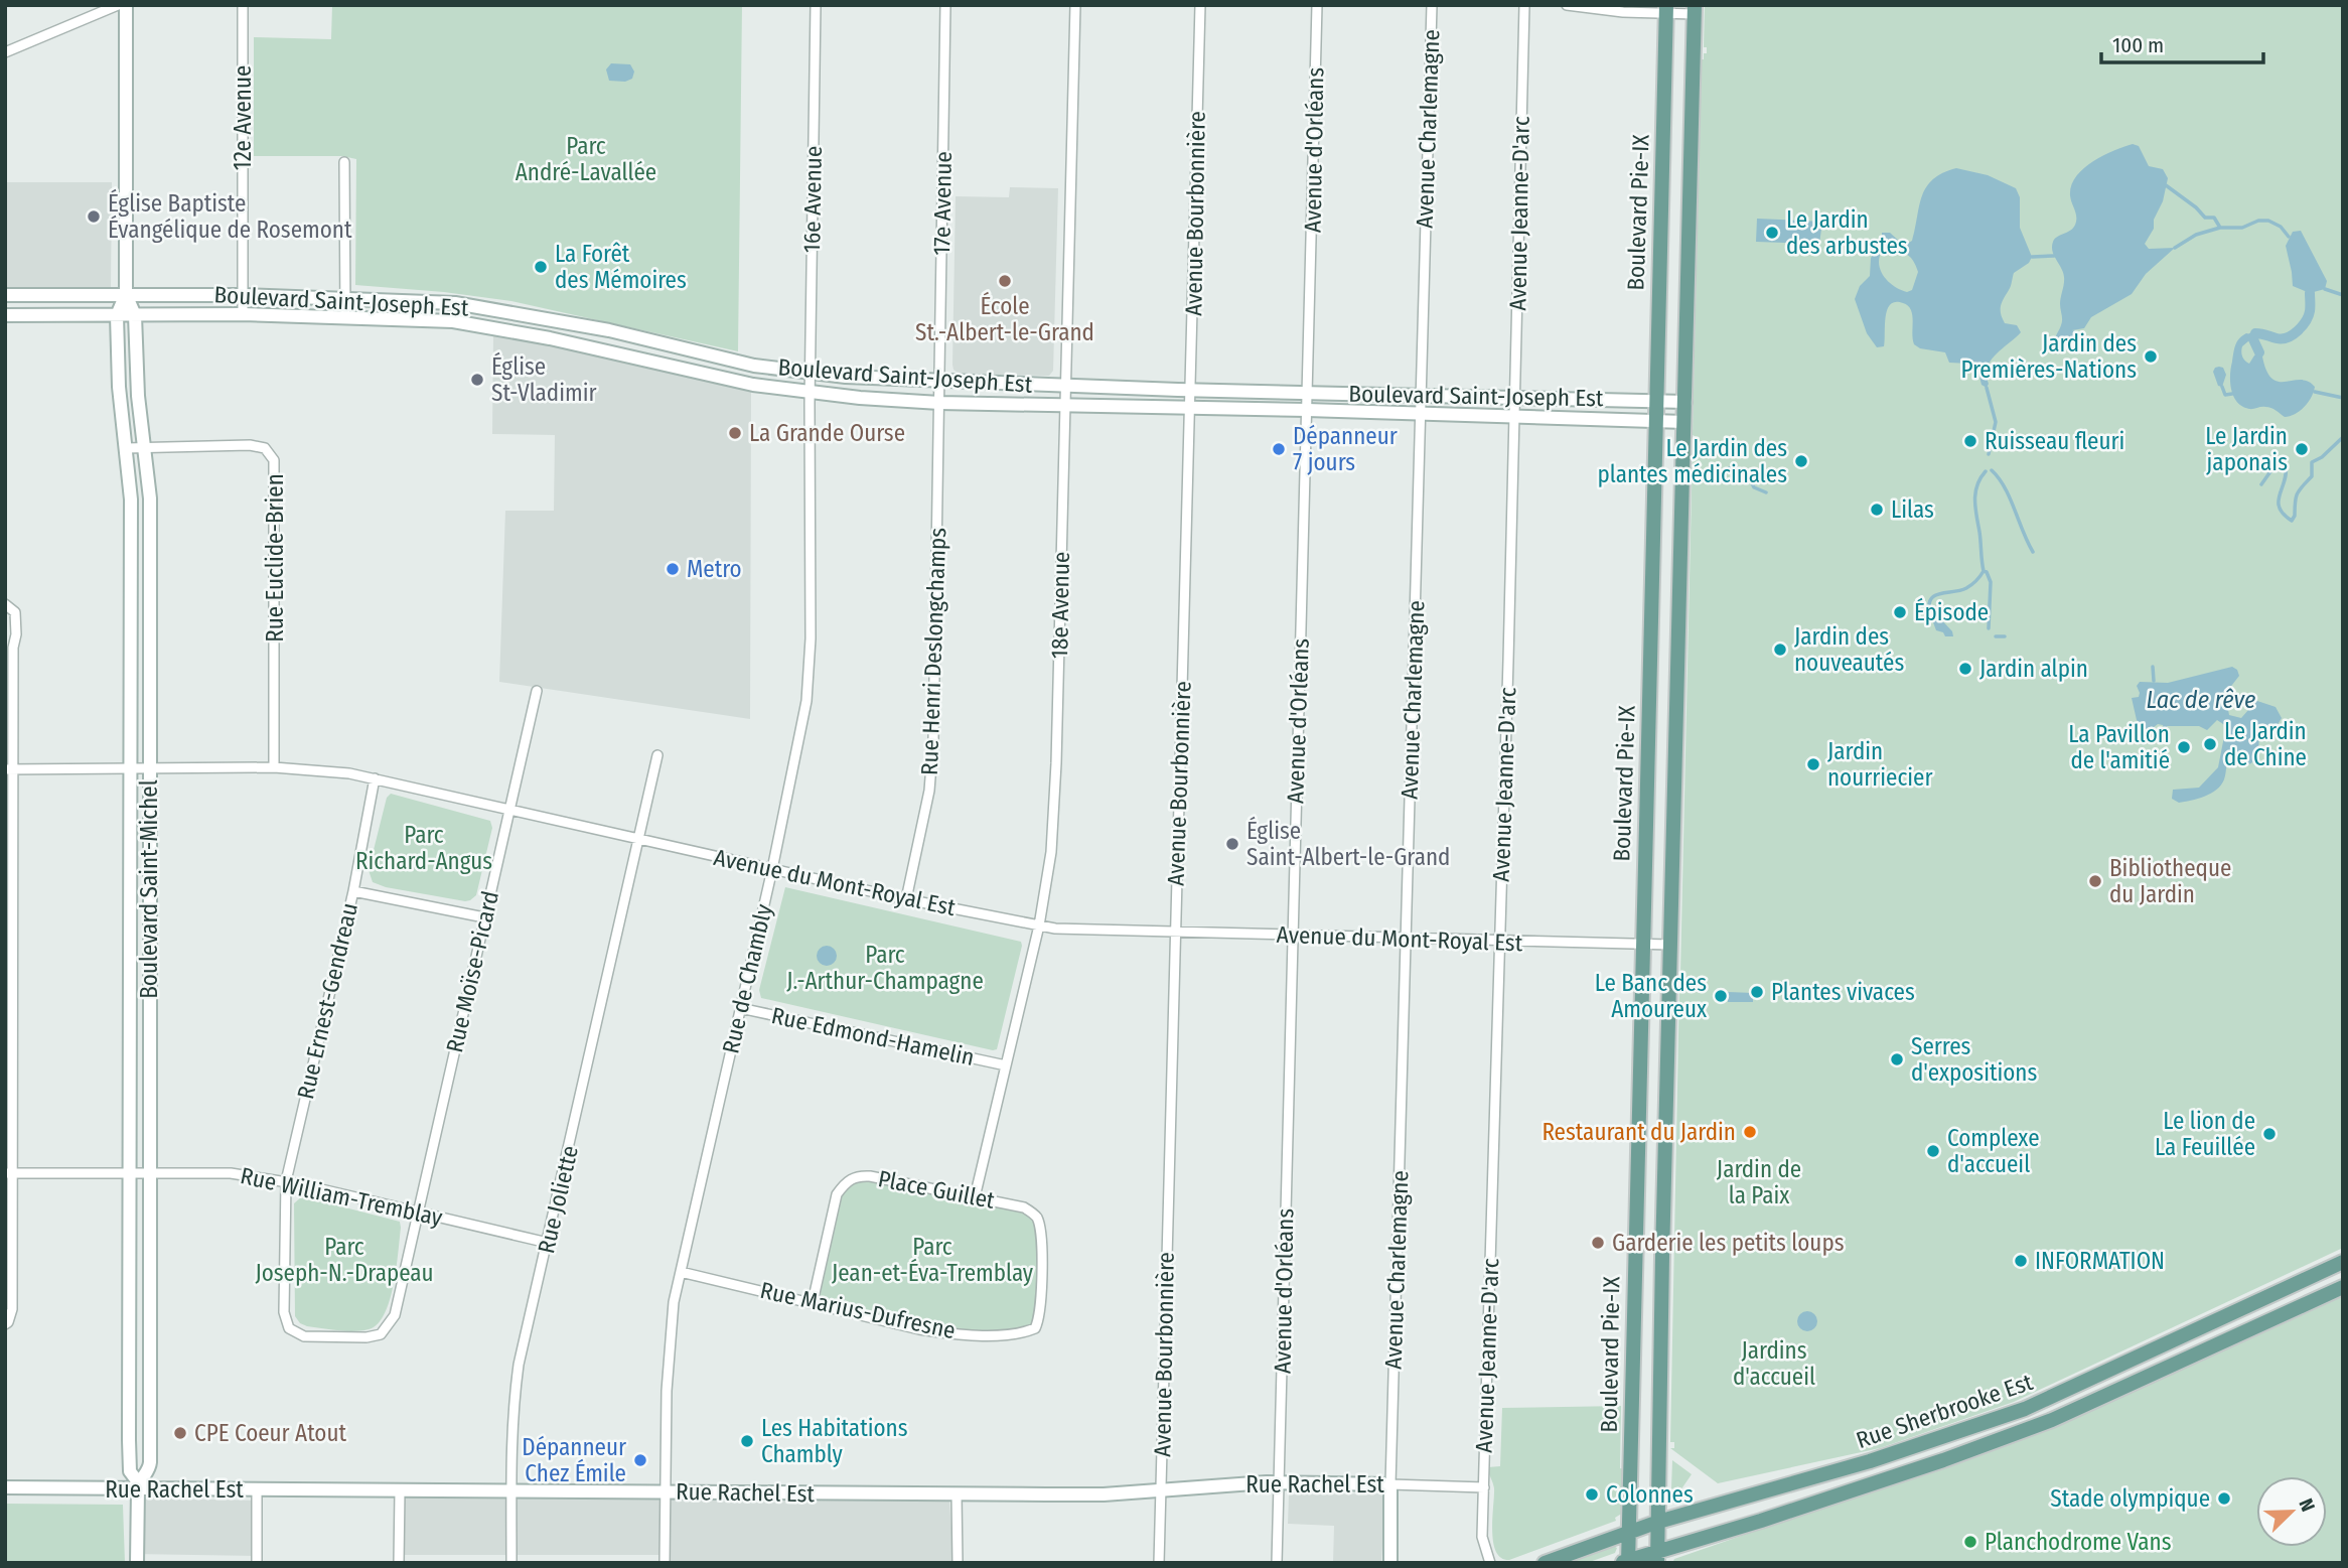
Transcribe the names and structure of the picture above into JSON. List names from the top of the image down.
{
  "streets": {
    "main road": [
      "Avenue Charlemagne",
      "Boulevard Pie-IX",
      "Boulevard Saint-Joseph Est",
      "Boulevard Saint-Michel",
      "Rue Sherbrooke Est",
      "Rue Rachel Est"
    ],
    "street": [
      "12e Avenue",
      "Avenue d'Orléans",
      "16e Avenue",
      "17e Avenue",
      "Avenue Bourbonnière",
      "Avenue Jeanne-D'arc",
      "Rue Euclide-Brien",
      "18e Avenue",
      "Rue Henri Deslongchamps",
      "Avenue du Mont-Royal Est",
      "Rue Moïse-Picard",
      "Rue de Chambly",
      "Rue Ernest-Gendreau",
      "Rue Edmond-Hamelin",
      "Place Guillet",
      "Rue William-Tremblay",
      "Rue Joliette",
      "Rue Marius-Dufresne"
    ]
  },
  "crossings": [
    ["12e Avenue", "Boulevard Saint-Joseph Est"],
    ["Avenue Charlemagne", "Boulevard Saint-Joseph Est"],
    ["Avenue Charlemagne", "Avenue du Mont-Royal Est"],
    ["Avenue Charlemagne", "Rue Rachel Est"],
    ["Avenue d'Orléans", "Boulevard Saint-Joseph Est"],
    ["Avenue d'Orléans", "Avenue du Mont-Royal Est"],
    ["Avenue d'Orléans", "Rue Rachel Est"],
    ["16e Avenue", "Boulevard Saint-Joseph Est"],
    ["16e Avenue", "Rue de Chambly"],
    ["17e Avenue", "Boulevard Saint-Joseph Est"],
    ["17e Avenue", "Rue Henri Deslongchamps"],
    ["Boulevard Pie-IX", "Boulevard Saint-Joseph Est"],
    ["Boulevard Pie-IX", "Avenue du Mont-Royal Est"],
    ["Boulevard Pie-IX", "Rue Sherbrooke Est"],
    ["Avenue Bourbonnière", "Boulevard Saint-Joseph Est"],
    ["Avenue Bourbonnière", "Avenue du Mont-Royal Est"],
    ["Avenue Bourbonnière", "Rue Rachel Est"],
    ["Avenue Jeanne-D'arc", "Boulevard Saint-Joseph Est"],
    ["Avenue Jeanne-D'arc", "Avenue du Mont-Royal Est"],
    ["Avenue Jeanne-D'arc", "Rue Rachel Est"],
    ["Boulevard Saint-Joseph Est", "18e Avenue"],
    ["Boulevard Saint-Joseph Est", "Rue Henri Deslongchamps"],
    ["Boulevard Saint-Joseph Est", "Boulevard Saint-Michel"],
    ["Boulevard Saint-Joseph Est", "Rue de Chambly"],
    ["Rue Euclide-Brien", "Avenue du Mont-Royal Est"],
    ["Rue Euclide-Brien", "Boulevard Saint-Michel"],
    ["18e Avenue", "Avenue du Mont-Royal Est"],
    ["18e Avenue", "Rue Edmond-Hamelin"],
    ["18e Avenue", "Place Guillet"],
    ["Rue Henri Deslongchamps", "Avenue du Mont-Royal Est"],
    ["Avenue du Mont-Royal Est", "Boulevard Saint-Michel"],
    ["Avenue du Mont-Royal Est", "Rue Moïse-Picard"],
    ["Avenue du Mont-Royal Est", "Rue de Chambly"],
    ["Avenue du Mont-Royal Est", "Rue Ernest-Gendreau"],
    ["Avenue du Mont-Royal Est", "Rue Joliette"],
    ["Boulevard Saint-Michel", "Rue William-Tremblay"],
    ["Boulevard Saint-Michel", "Rue Rachel Est"],
    ["Rue Moïse-Picard", "Rue Ernest-Gendreau"],
    ["Rue Moïse-Picard", "Rue William-Tremblay"],
    ["Rue de Chambly", "Rue Edmond-Hamelin"],
    ["Rue de Chambly", "Rue Marius-Dufresne"],
    ["Rue de Chambly", "Rue Rachel Est"],
    ["Rue Ernest-Gendreau", "Rue William-Tremblay"],
    ["Place Guillet", "Rue Marius-Dufresne"],
    ["Rue William-Tremblay", "Rue Joliette"],
    ["Rue Joliette", "Rue Rachel Est"]
  ],
  "water": ["Lac de rêve"],
  "parks": [
    "Parc André-Lavallée",
    "Parc Richard-Angus",
    "Parc J.-Arthur-Champagne",
    "Jardin de la Paix",
    "Parc Joseph-N.-Drapeau",
    "Parc Jean-et-Éva-Tremblay",
    "Jardins d'accueil"
  ],
  "places": [
    "Église Baptiste Évangélique de Rosemont",
    "Le Jardin des arbustes",
    "La Forêt des Mémoires",
    "École St.-Albert-le-Grand",
    "Jardin des Premières-Nations",
    "Église St-Vladimir",
    "La Grande Ourse",
    "Ruisseau fleuri",
    "Dépanneur 7 jours",
    "Le Jardin japonais",
    "Le Jardin des plantes médicinales",
    "Lilas",
    "Metro",
    "Épisode",
    "Jardin des nouveautés",
    "Jardin alpin",
    "Le Jardin de Chine",
    "La Pavillon de l'amitié",
    "Jardin nourriecier",
    "Église Saint-Albert-le-Grand",
    "Bibliotheque du Jardin",
    "Plantes vivaces",
    "Le Banc des Amoureux",
    "Serres d'expositions",
    "Restaurant du Jardin",
    "Le lion de La Feuillée",
    "Complexe d'accueil",
    "Garderie les petits loups",
    "INFORMATION",
    "CPE Coeur Atout",
    "Les Habitations Chambly",
    "Dépanneur Chez Émile",
    "Colonnes",
    "Stade olympique",
    "Planchodrome Vans"
  ],
  "scale_bar": "100 m",
  "north": "top right"
}
